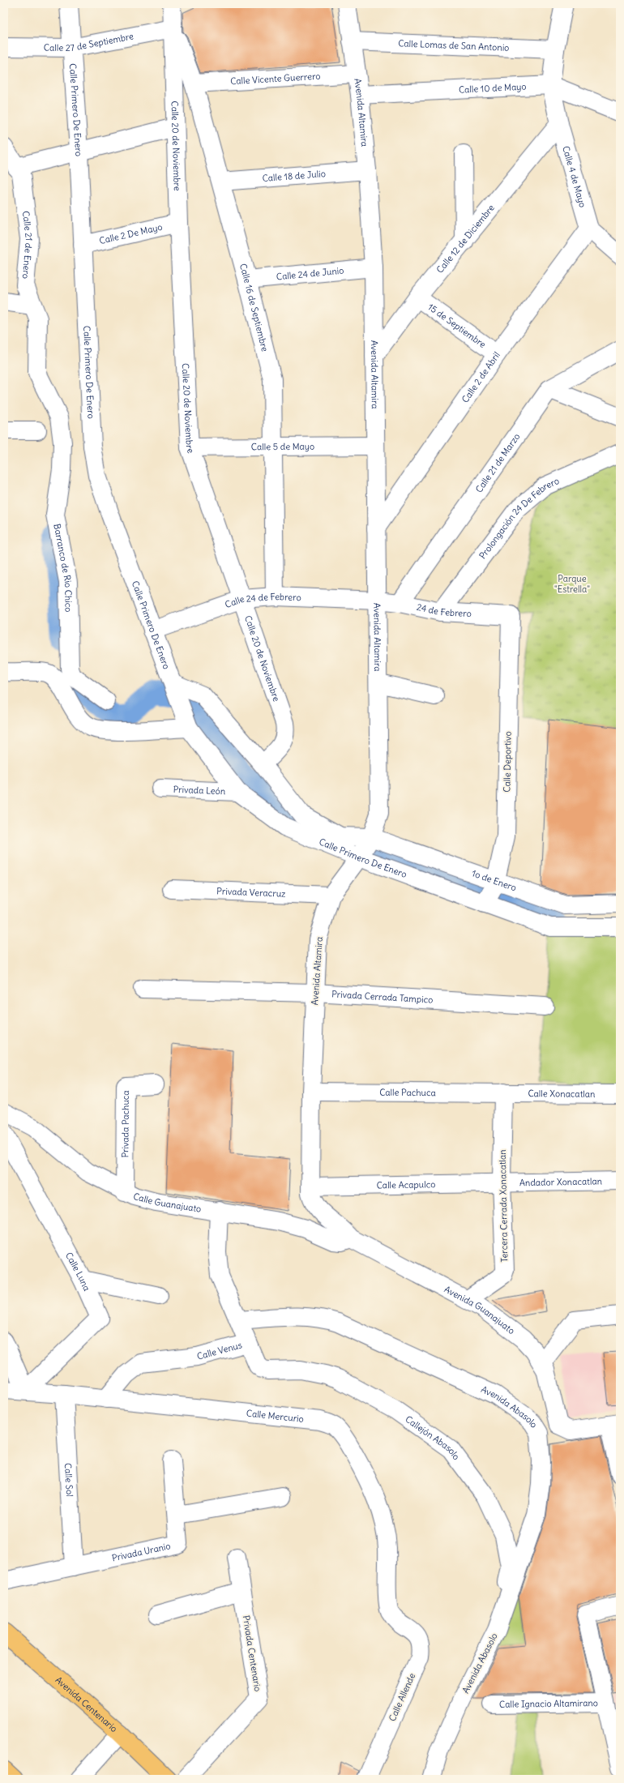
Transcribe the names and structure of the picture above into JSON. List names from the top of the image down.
{
  "streets": {
    "main road": ["Avenida Centenario"],
    "street": [
      "Calle 27 de Septiembre",
      "Calle Lomas de San Antonio",
      "Calle Vicente Guerrero",
      "Calle 10 de Mayo",
      "Calle Primero De Enero",
      "Avenida Altamira",
      "Calle 20 de Noviembre",
      "Calle 18 de Julio",
      "Calle 4 de Mayo",
      "Calle 2 De Mayo",
      "Calle 12 de Diciembre",
      "Calle 21 de Enero",
      "Calle 24 de Junio",
      "Calle 16 de Septiembre",
      "15 de Septiembre",
      "Calle 2 de Abril",
      "Calle 5 de Mayo",
      "Calle 21 de Marzo",
      "Prolongación 24 De Febrero",
      "Barranco de Rio Chico",
      "Calle 24 de Febrero",
      "24 de Febrero",
      "Calle Deportivo",
      "Privada León",
      "1o de Enero",
      "Privada Veracruz",
      "Privada Cerrada Tampico",
      "Calle Pachuca",
      "Calle Xonacatlan",
      "Privada Pachuca",
      "Andador Xonacatlan",
      "Calle Acapulco",
      "Calle Guanajuato",
      "Tercera Cerrada Xonacatlan",
      "Calle Luna",
      "Avenida Guanajuato",
      "Calle Venus",
      "Avenida Abasolo",
      "Calle Mercurio",
      "Callejón Abasolo",
      "Calle Sol",
      "Privada Uranio",
      "Privada Centenario",
      "Calle Allende",
      "Calle Ignacio Altamirano"
    ]
  },
  "crossings": [
    ["Calle 27 de Septiembre", "Calle Primero De Enero"],
    ["Calle 27 de Septiembre", "Calle 20 de Noviembre"],
    ["Calle 27 de Septiembre", "Calle 16 de Septiembre"],
    ["Calle Lomas de San Antonio", "Avenida Altamira"],
    ["Calle Lomas de San Antonio", "Calle 4 de Mayo"],
    ["Calle Vicente Guerrero", "Avenida Altamira"],
    ["Calle Vicente Guerrero", "Calle 16 de Septiembre"],
    ["Calle 10 de Mayo", "Avenida Altamira"],
    ["Calle 10 de Mayo", "Calle 4 de Mayo"],
    ["Calle Primero De Enero", "Avenida Altamira"],
    ["Calle Primero De Enero", "Calle 20 de Noviembre"],
    ["Calle Primero De Enero", "Calle 2 De Mayo"],
    ["Calle Primero De Enero", "Calle 24 de Febrero"],
    ["Calle Primero De Enero", "Calle Deportivo"],
    ["Calle Primero De Enero", "Privada León"],
    ["Calle Primero De Enero", "1o de Enero"],
    ["Avenida Altamira", "Calle 18 de Julio"],
    ["Avenida Altamira", "Calle 12 de Diciembre"],
    ["Avenida Altamira", "Calle 24 de Junio"],
    ["Avenida Altamira", "Calle 2 de Abril"],
    ["Avenida Altamira", "Calle 5 de Mayo"],
    ["Avenida Altamira", "Calle 24 de Febrero"],
    ["Avenida Altamira", "24 de Febrero"],
    ["Avenida Altamira", "1o de Enero"],
    ["Avenida Altamira", "Privada Veracruz"],
    ["Avenida Altamira", "Privada Cerrada Tampico"],
    ["Avenida Altamira", "Calle Pachuca"],
    ["Avenida Altamira", "Calle Acapulco"],
    ["Avenida Altamira", "Calle Guanajuato"],
    ["Avenida Altamira", "Avenida Guanajuato"],
    ["Calle 20 de Noviembre", "Calle 2 De Mayo"],
    ["Calle 20 de Noviembre", "Calle 16 de Septiembre"],
    ["Calle 20 de Noviembre", "Calle 5 de Mayo"],
    ["Calle 20 de Noviembre", "Calle 24 de Febrero"],
    ["Calle 18 de Julio", "Calle 16 de Septiembre"],
    ["Calle 4 de Mayo", "Calle 12 de Diciembre"],
    ["Calle 4 de Mayo", "Calle 2 de Abril"],
    ["Calle 12 de Diciembre", "15 de Septiembre"],
    ["Calle 21 de Enero", "Barranco de Rio Chico"],
    ["Calle 24 de Junio", "Calle 16 de Septiembre"],
    ["Calle 16 de Septiembre", "Calle 5 de Mayo"],
    ["Calle 16 de Septiembre", "Calle 24 de Febrero"],
    ["15 de Septiembre", "Calle 2 de Abril"],
    ["Calle 21 de Marzo", "24 de Febrero"],
    ["Prolongación 24 De Febrero", "24 de Febrero"],
    ["Calle 24 de Febrero", "24 de Febrero"],
    ["24 de Febrero", "Calle Deportivo"],
    ["Calle Deportivo", "1o de Enero"],
    ["Calle Pachuca", "Calle Xonacatlan"],
    ["Calle Pachuca", "Tercera Cerrada Xonacatlan"],
    ["Calle Xonacatlan", "Tercera Cerrada Xonacatlan"],
    ["Privada Pachuca", "Calle Guanajuato"],
    ["Andador Xonacatlan", "Calle Acapulco"],
    ["Andador Xonacatlan", "Tercera Cerrada Xonacatlan"],
    ["Calle Acapulco", "Tercera Cerrada Xonacatlan"],
    ["Calle Guanajuato", "Avenida Guanajuato"],
    ["Calle Guanajuato", "Calle Venus"],
    ["Tercera Cerrada Xonacatlan", "Avenida Guanajuato"],
    ["Calle Luna", "Calle Mercurio"],
    ["Calle Venus", "Avenida Abasolo"],
    ["Calle Venus", "Calle Mercurio"],
    ["Calle Venus", "Callejón Abasolo"],
    ["Avenida Abasolo", "Callejón Abasolo"],
    ["Calle Mercurio", "Calle Sol"],
    ["Calle Mercurio", "Calle Allende"],
    ["Calle Sol", "Privada Uranio"]
  ],
  "parks": ["Parque \"Estrella\""]
}
